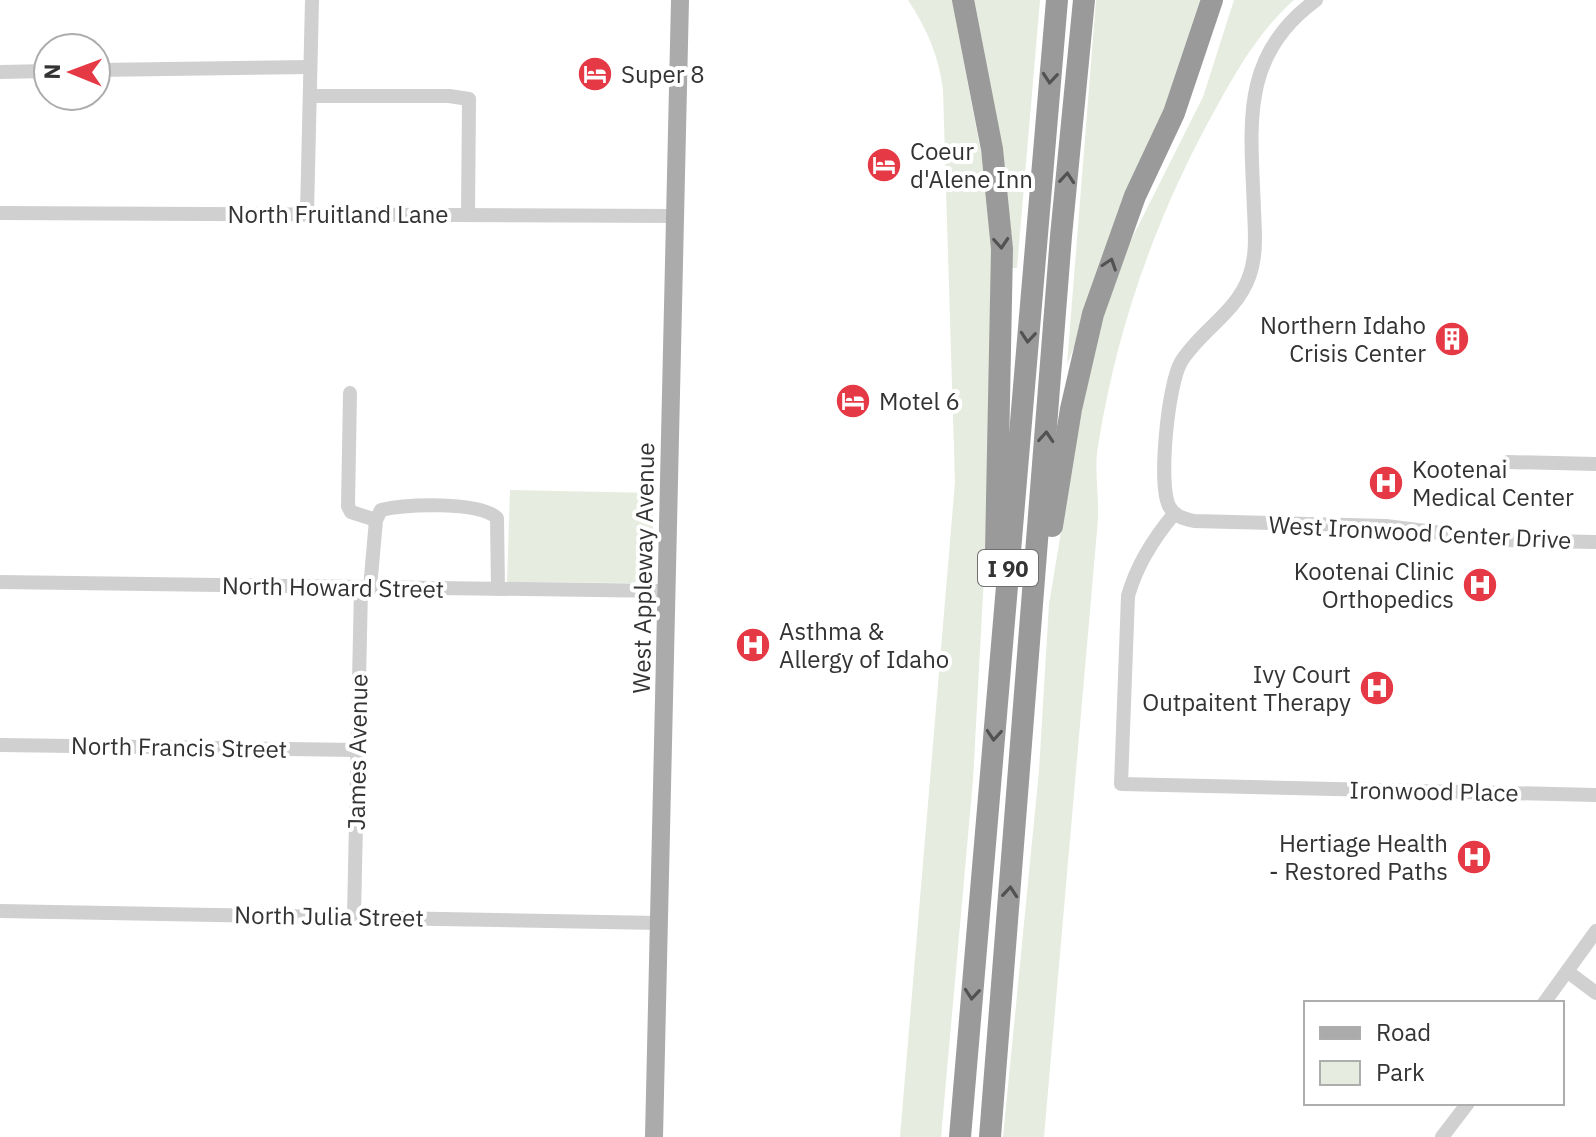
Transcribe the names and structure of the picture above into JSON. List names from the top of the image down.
{
  "streets": {
    "highway": ["I 90"],
    "main road": ["West Appleway Avenue"],
    "street": [
      "North Fruitland Lane",
      "West Ironwood Center Drive",
      "North Howard Street",
      "North Francis Street",
      "James Avenue",
      "Ironwood Place",
      "North Julia Street"
    ]
  },
  "crossings": [
    ["North Fruitland Lane", "West Appleway Avenue"],
    ["West Ironwood Center Drive", "Ironwood Place"],
    ["West Appleway Avenue", "North Howard Street"],
    ["West Appleway Avenue", "North Julia Street"],
    ["North Howard Street", "James Avenue"],
    ["North Francis Street", "James Avenue"],
    ["James Avenue", "North Julia Street"]
  ],
  "places": {
    "hotel": ["Super 8", "Coeur d'Alene Inn", "Motel 6"],
    "building": ["Northern Idaho Crisis Center"],
    "hospital": [
      "Kootenai Medical Center",
      "Kootenai Clinic Orthopedics",
      "Asthma & Allergy of Idaho",
      "Ivy Court Outpaitent Therapy",
      "Hertiage Health - Restored Paths"
    ]
  },
  "legend": ["Road", "Park"],
  "north": "left"
}
